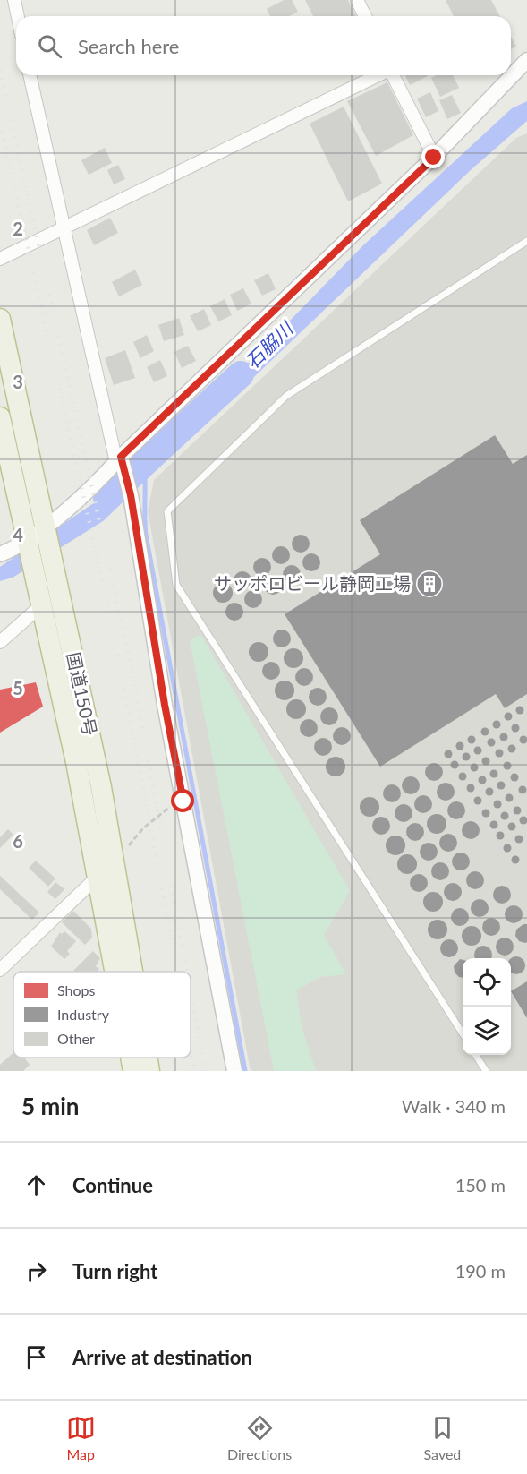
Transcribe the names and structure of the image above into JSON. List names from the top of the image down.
{
  "streets": {
    "highway": ["国道150号"]
  },
  "water": ["石脇川"],
  "places": {
    "building": ["サッポロビール静岡工場"]
  },
  "legend": ["Shops", "Industry", "Other"],
  "page": {
    "search": "Search here",
    "heading": ["5 min", "Walk · 340 m"],
    "list": [
      ["Continue", "150 m"],
      ["Turn right", "190 m"],
      "Arrive at destination"
    ],
    "nav": ["Map", "Directions", "Saved"]
  },
  "grid": {
    "rows": [
      "2",
      "3",
      "4",
      "5",
      "6"
    ]
  }
}
